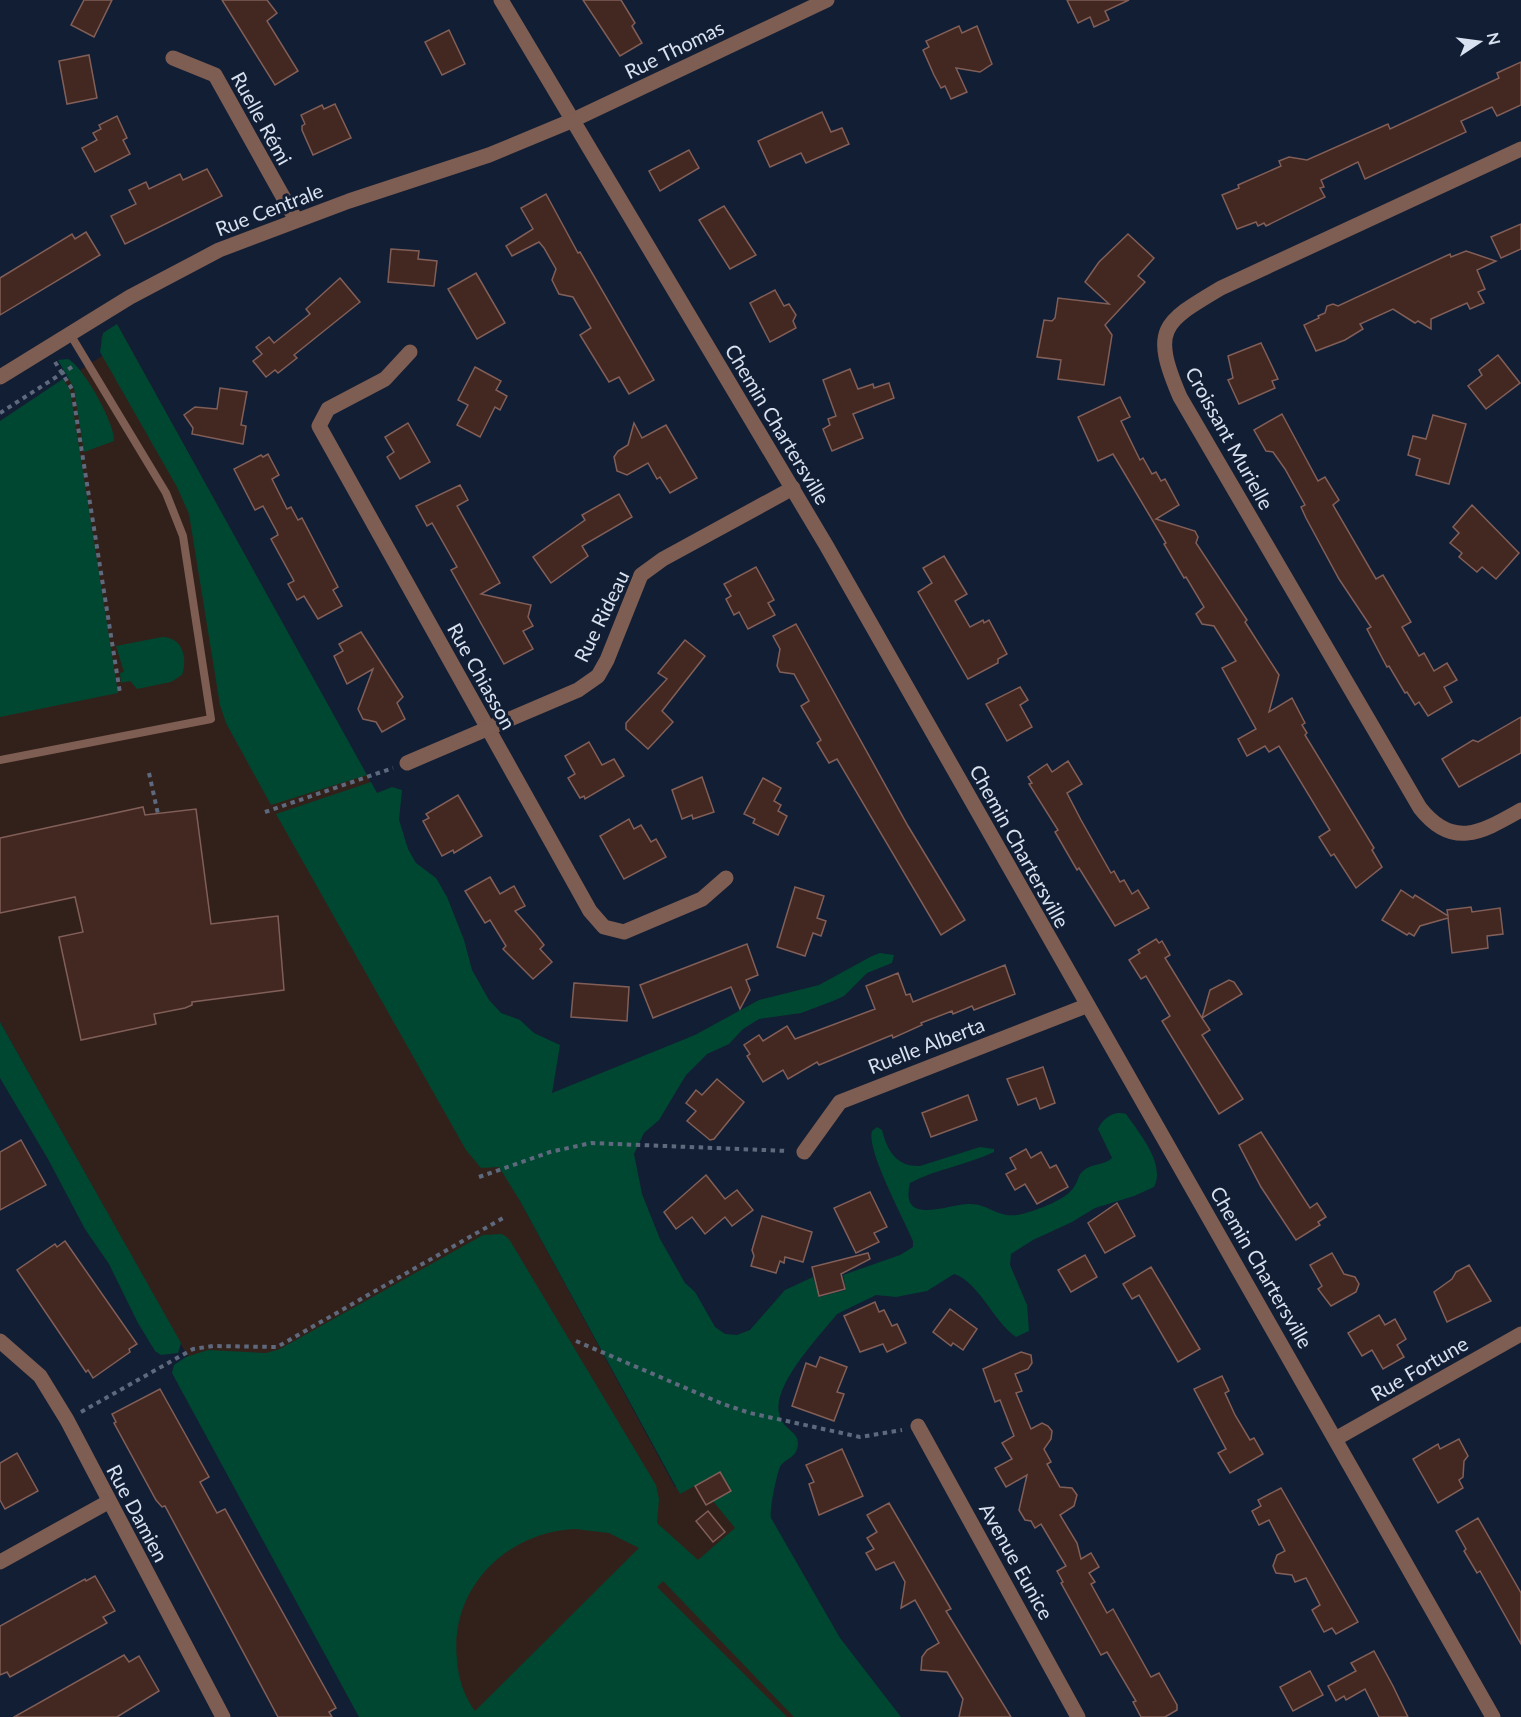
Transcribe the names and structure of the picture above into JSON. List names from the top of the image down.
{
  "streets": {
    "street": [
      "Rue Thomas",
      "Ruelle Rémi",
      "Rue Centrale",
      "Chemin Chartersville",
      "Croissant Murielle",
      "Rue Rideau",
      "Rue Chiasson",
      "Ruelle Alberta",
      "Rue Fortune",
      "Rue Damien",
      "Avenue Eunice"
    ]
  },
  "crossings": [
    ["Rue Thomas", "Rue Centrale"],
    ["Rue Thomas", "Chemin Chartersville"],
    ["Ruelle Rémi", "Rue Centrale"],
    ["Rue Centrale", "Chemin Chartersville"],
    ["Chemin Chartersville", "Rue Rideau"],
    ["Chemin Chartersville", "Ruelle Alberta"],
    ["Chemin Chartersville", "Rue Fortune"],
    ["Rue Rideau", "Rue Chiasson"]
  ],
  "north": "right"
}
